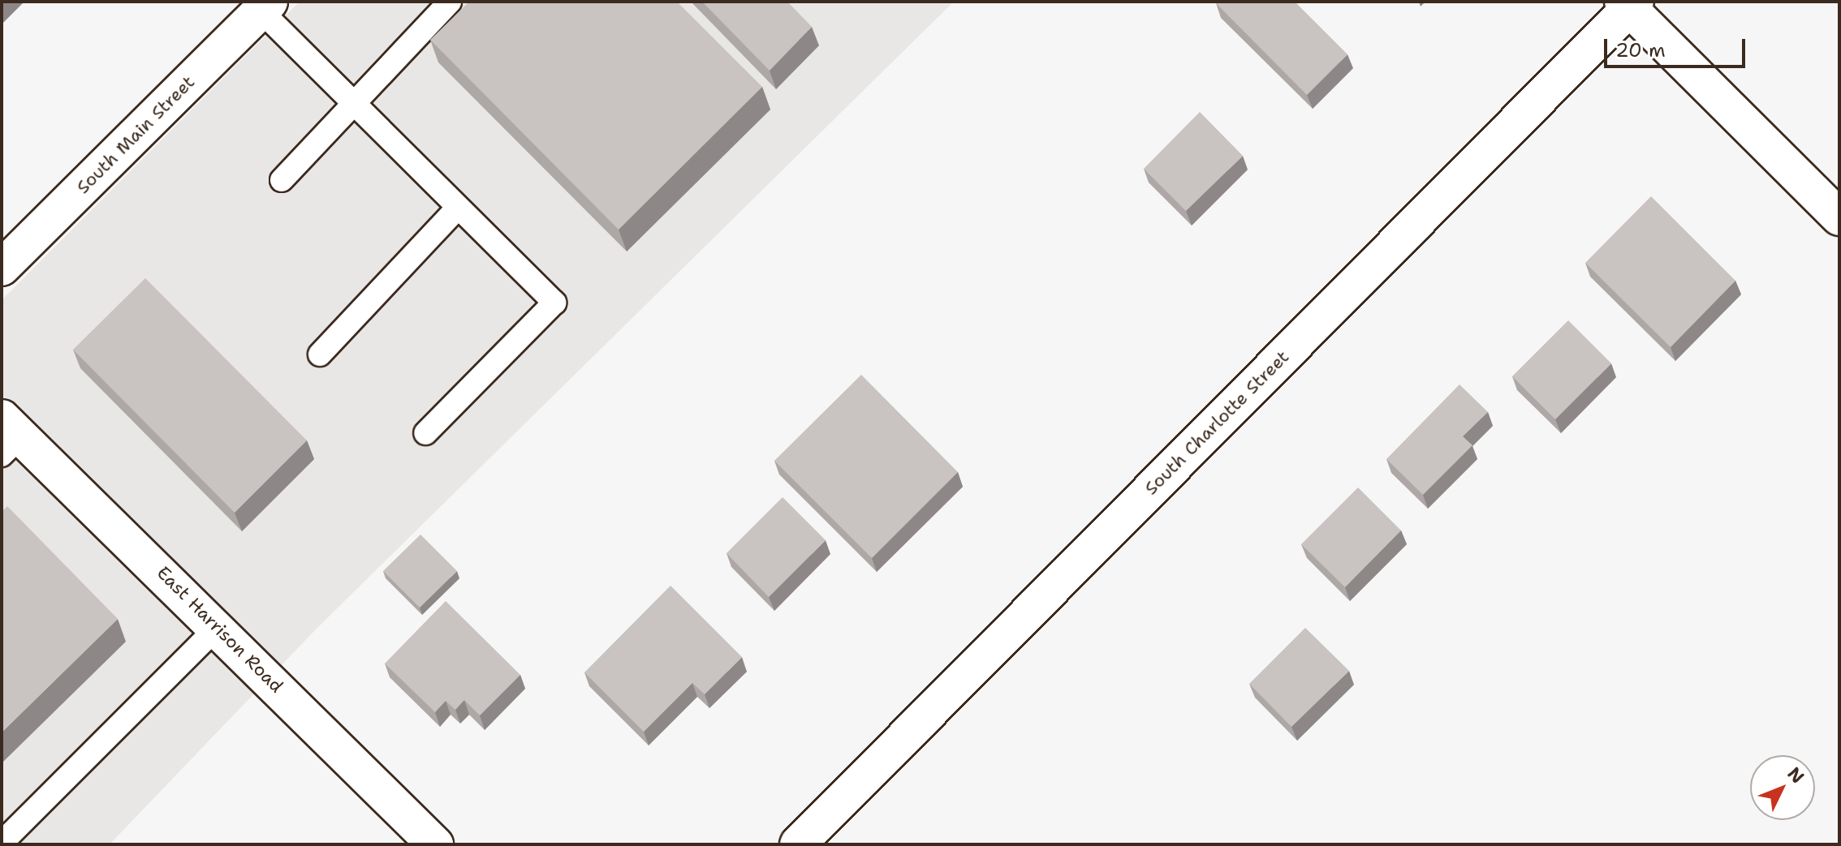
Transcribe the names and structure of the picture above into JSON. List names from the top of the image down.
{
  "streets": {
    "street": ["South Main Street", "South Charlotte Street", "East Harrison Road"]
  },
  "scale_bar": "20 m",
  "north": "top right"
}
